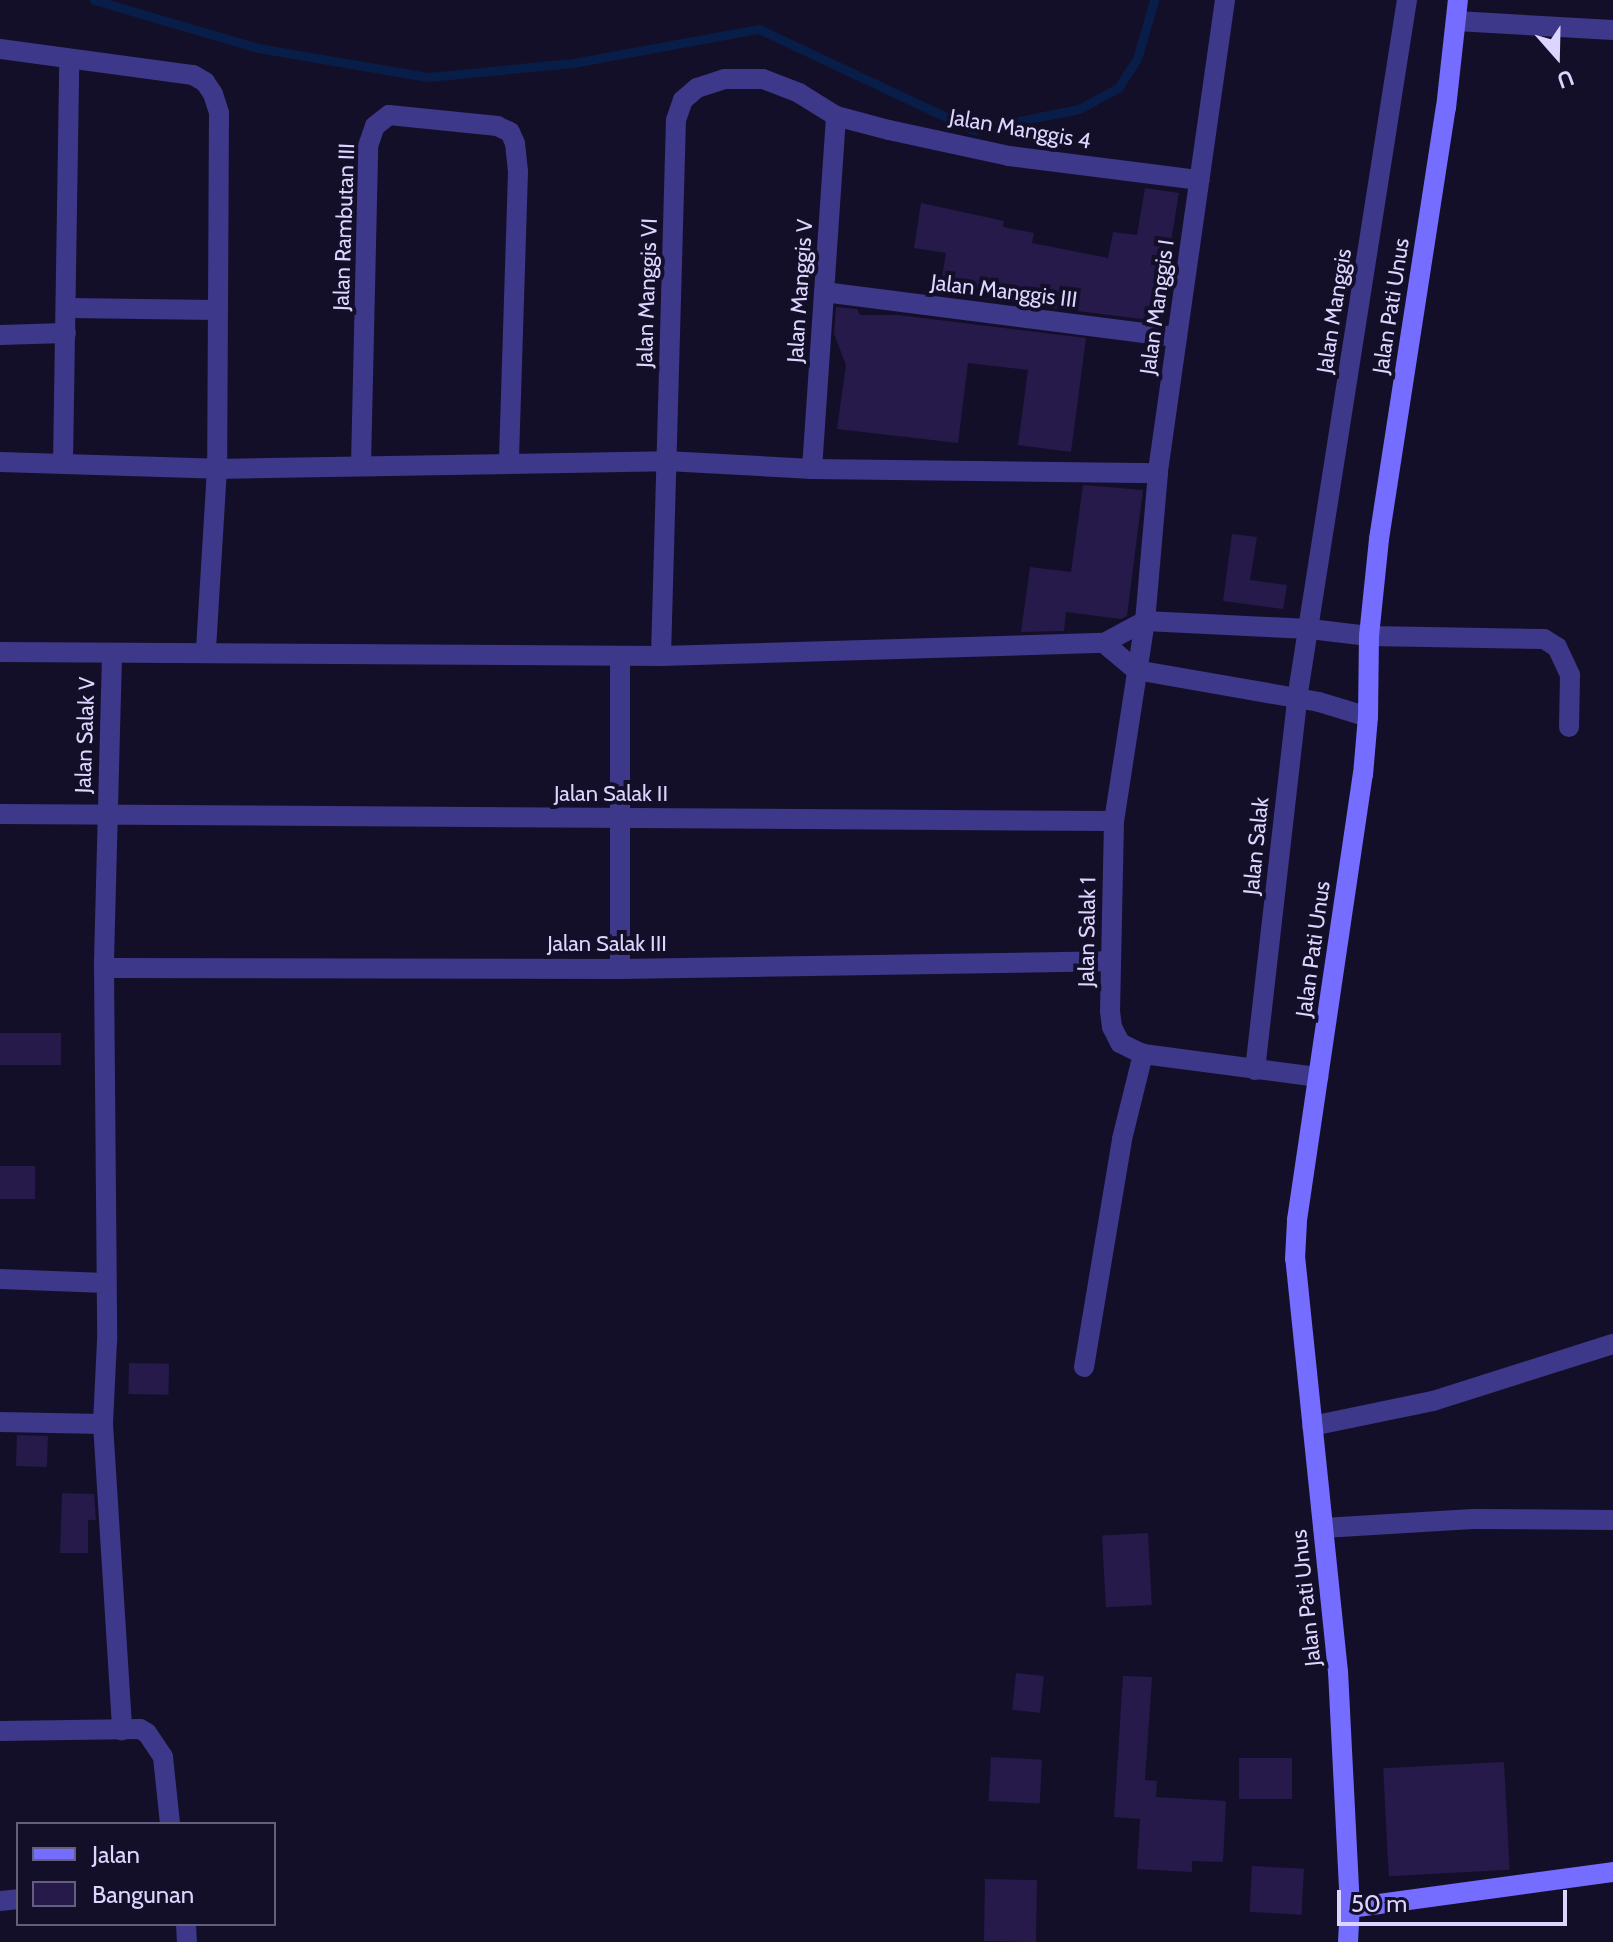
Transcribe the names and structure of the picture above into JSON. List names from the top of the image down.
{
  "streets": {
    "main road": ["Jalan Pati Unus"],
    "street": [
      "Jalan Manggis 4",
      "Jalan Rambutan III",
      "Jalan Manggis V",
      "Jalan Manggis III",
      "Jalan Manggis VI",
      "Jalan Manggis I",
      "Jalan Manggis",
      "Jalan Salak V",
      "Jalan Salak II",
      "Jalan Salak",
      "Jalan Salak 1",
      "Jalan Salak III"
    ]
  },
  "crossings": [
    ["Jalan Manggis 4", "Jalan Manggis V"],
    ["Jalan Manggis 4", "Jalan Manggis VI"],
    ["Jalan Manggis 4", "Jalan Manggis I"],
    ["Jalan Manggis V", "Jalan Manggis III"],
    ["Jalan Manggis V", "Jalan Manggis VI"],
    ["Jalan Manggis III", "Jalan Manggis I"],
    ["Jalan Manggis I", "Jalan Salak 1"],
    ["Jalan Manggis", "Jalan Salak"],
    ["Jalan Salak V", "Jalan Salak II"],
    ["Jalan Salak V", "Jalan Salak III"],
    ["Jalan Salak II", "Jalan Salak 1"],
    ["Jalan Salak 1", "Jalan Salak III"]
  ],
  "legend": ["Jalan", "Bangunan"],
  "scale_bar": "50 m",
  "north": "bottom"
}
